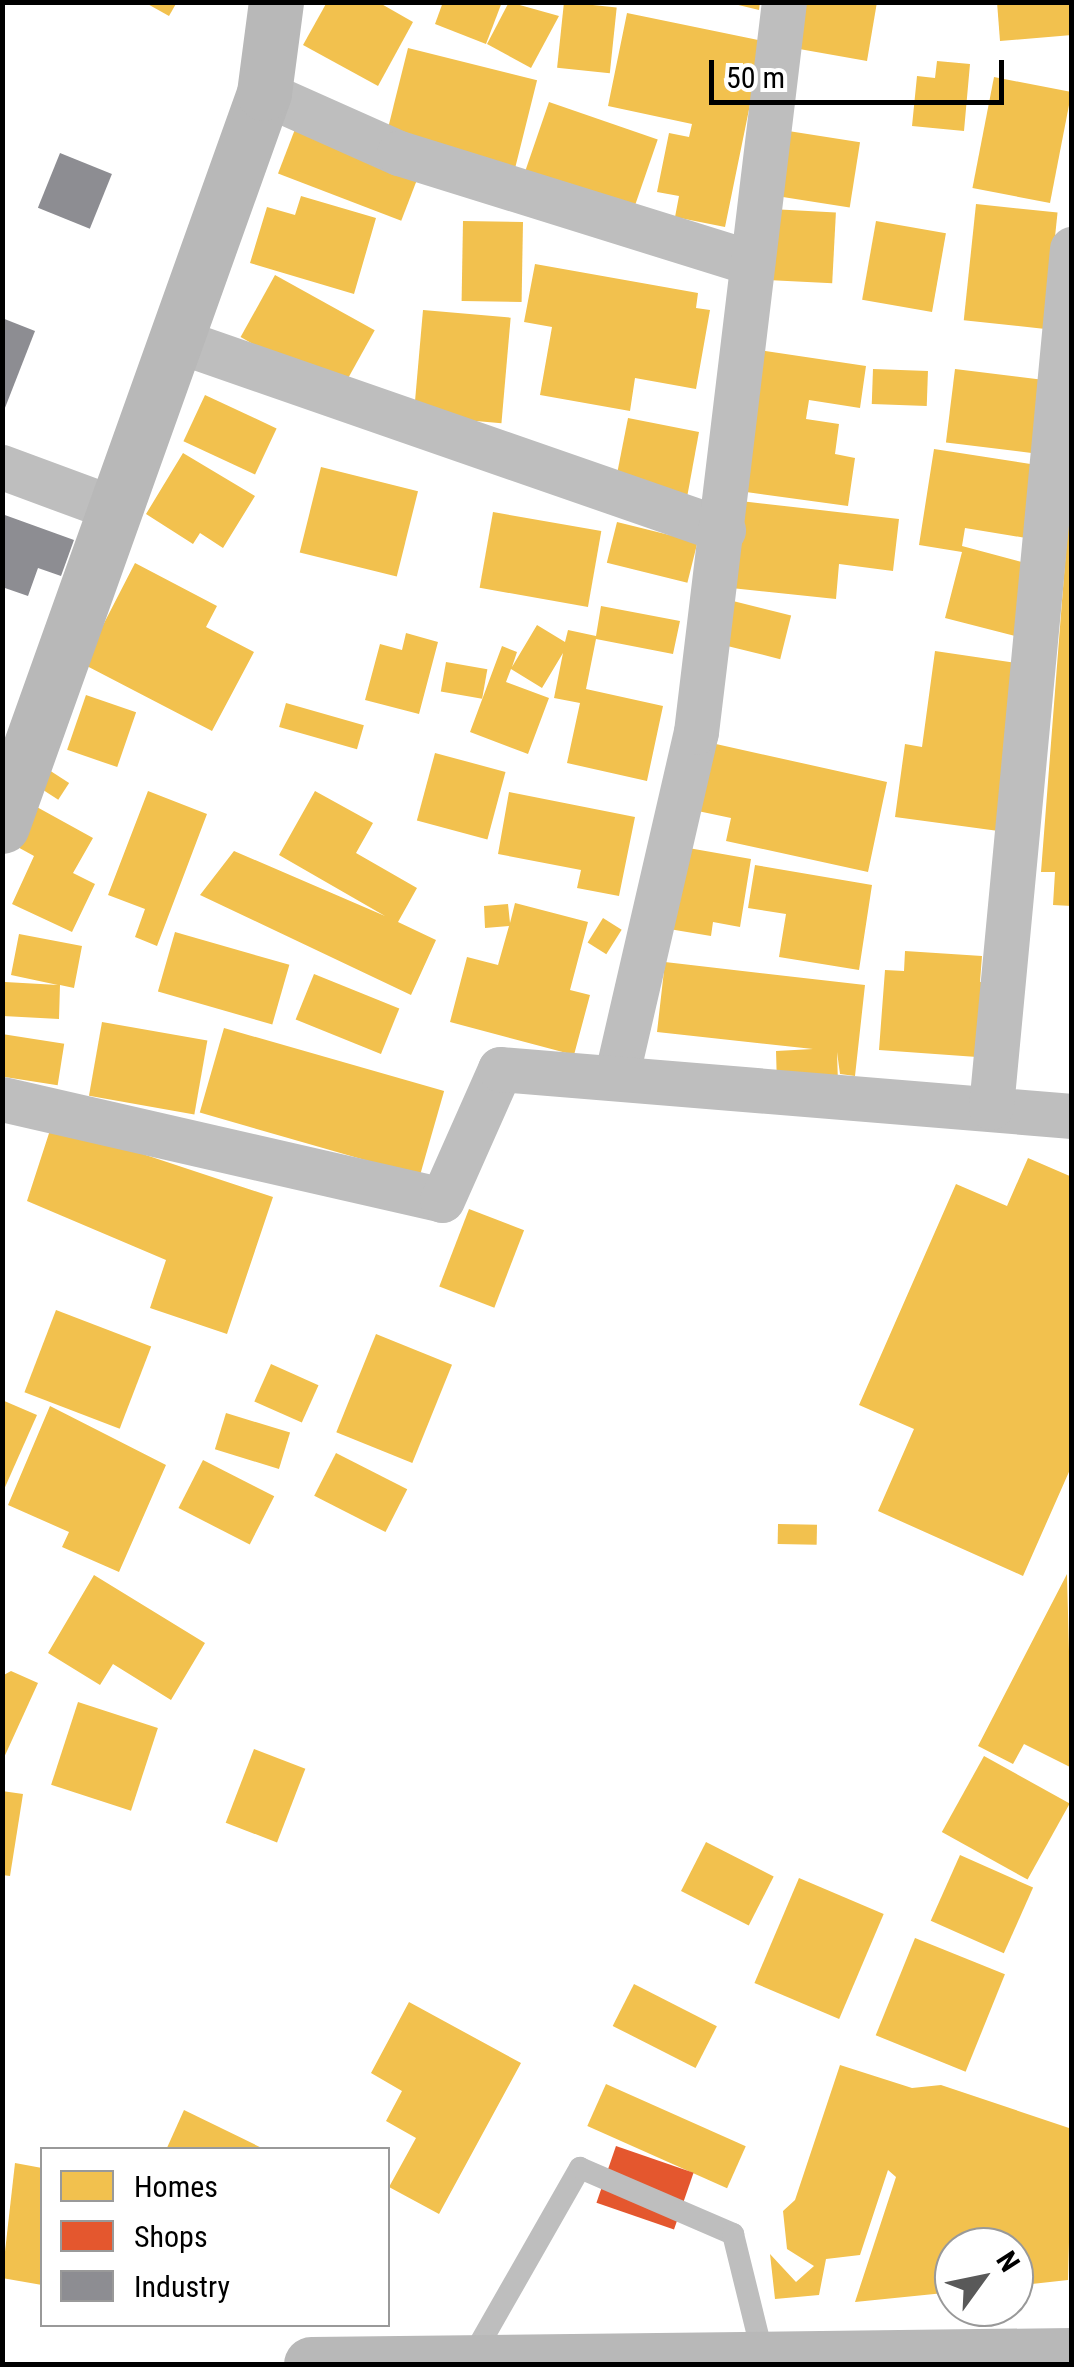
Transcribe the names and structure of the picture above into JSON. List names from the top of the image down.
{
  "legend": ["Homes", "Shops", "Industry"],
  "scale_bar": "50 m",
  "north": "top right"
}
